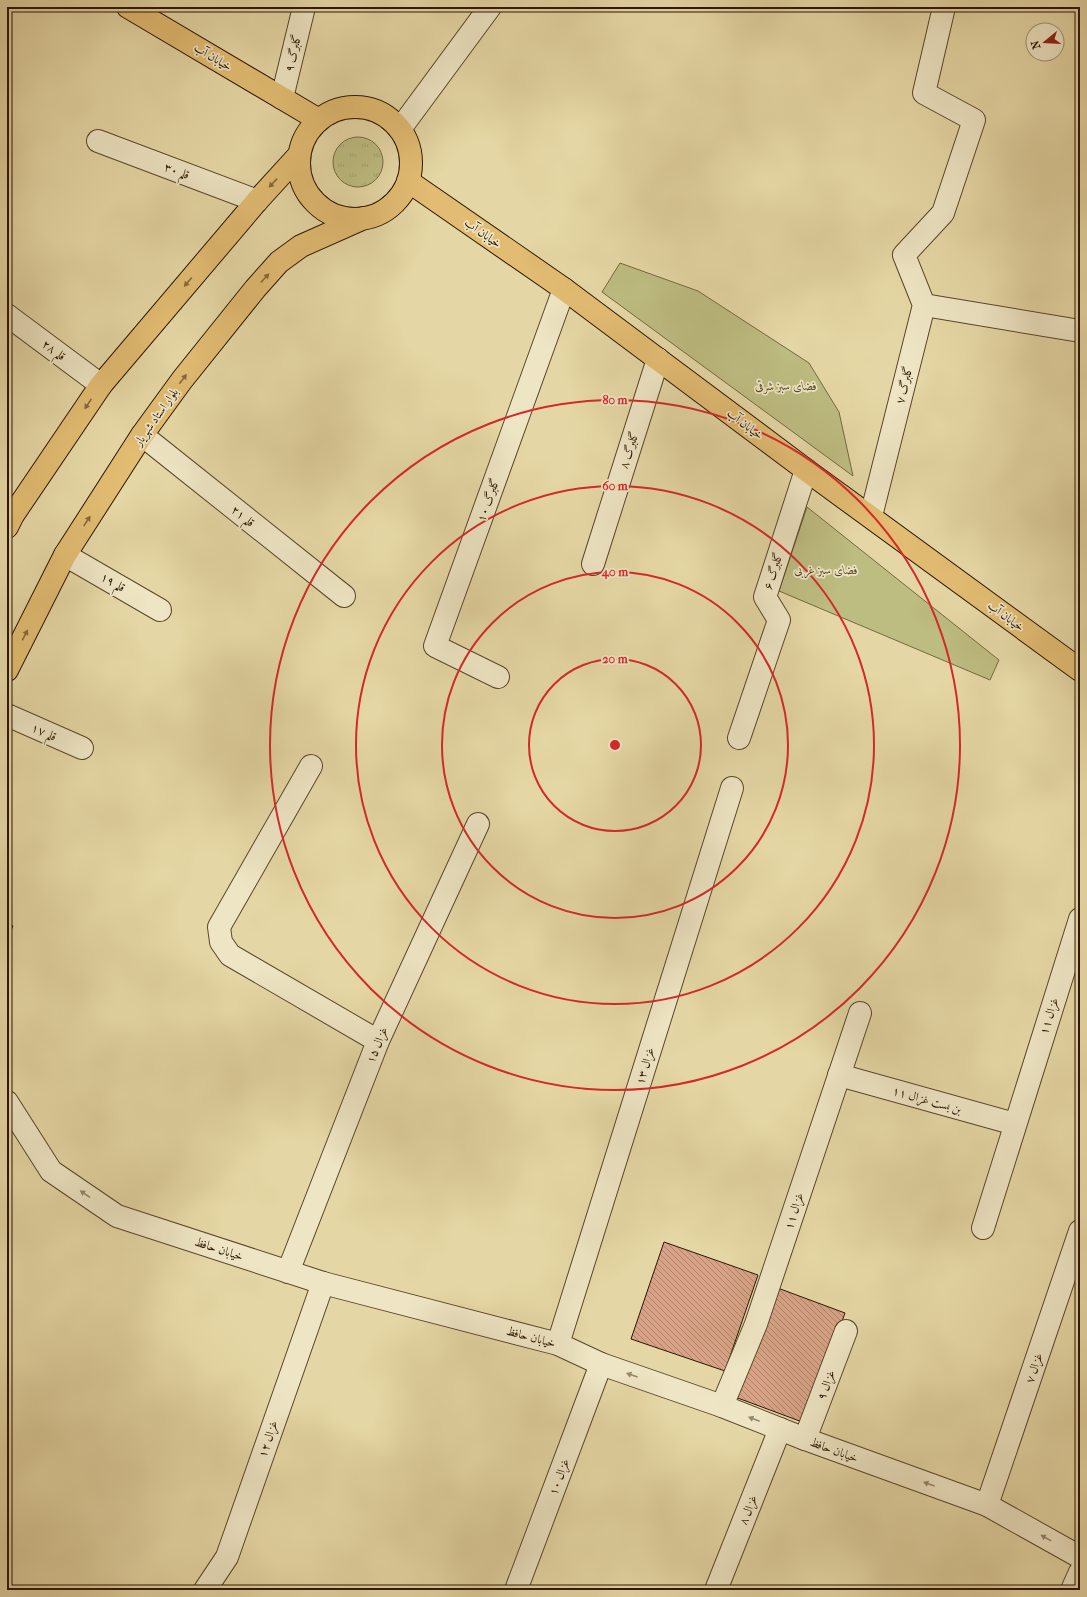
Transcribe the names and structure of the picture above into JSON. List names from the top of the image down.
{
  "streets": {
    "main road": ["خیابان آب", "بلوار استاد شهریار"],
    "street": [
      "گلبرگ ۹",
      "قلم ۳۰",
      "قلم ۲۸",
      "گلبرگ ۷",
      "گلبرگ ۸",
      "گلبرگ ۱۰",
      "قلم ۲۱",
      "گلبرگ ۶",
      "قلم ۱۹",
      "قلم ۱۷",
      "غزال ۱۱",
      "غزال ۱۵",
      "غزال ۱۳",
      "بن بست غزال ۱۱",
      "خیابان حافظ",
      "غزال ۷",
      "غزال ۹",
      "غزال ۱۲",
      "غزال ۱۰",
      "غزال ۸"
    ]
  },
  "crossings": [
    ["گلبرگ ۹", "خیابان آب"],
    ["خیابان آب", "گلبرگ ۷"],
    ["خیابان آب", "بلوار استاد شهریار"],
    ["خیابان آب", "گلبرگ ۸"],
    ["خیابان آب", "گلبرگ ۱۰"],
    ["خیابان آب", "گلبرگ ۶"],
    ["بلوار استاد شهریار", "قلم ۲۱"],
    ["بلوار استاد شهریار", "قلم ۱۹"],
    ["غزال ۱۱", "بن بست غزال ۱۱"],
    ["غزال ۱۱", "خیابان حافظ"],
    ["غزال ۱۵", "خیابان حافظ"],
    ["غزال ۱۳", "خیابان حافظ"],
    ["خیابان حافظ", "غزال ۷"],
    ["خیابان حافظ", "غزال ۹"],
    ["خیابان حافظ", "غزال ۱۲"],
    ["خیابان حافظ", "غزال ۱۰"],
    ["خیابان حافظ", "غزال ۸"]
  ],
  "one_way": ["خیابان حافظ"],
  "parks": ["فضای سبز شرقی", "فضای سبز غربی"],
  "north": "left",
  "rings": [
    "80 m",
    "60 m",
    "40 m",
    "20 m"
  ]
}
